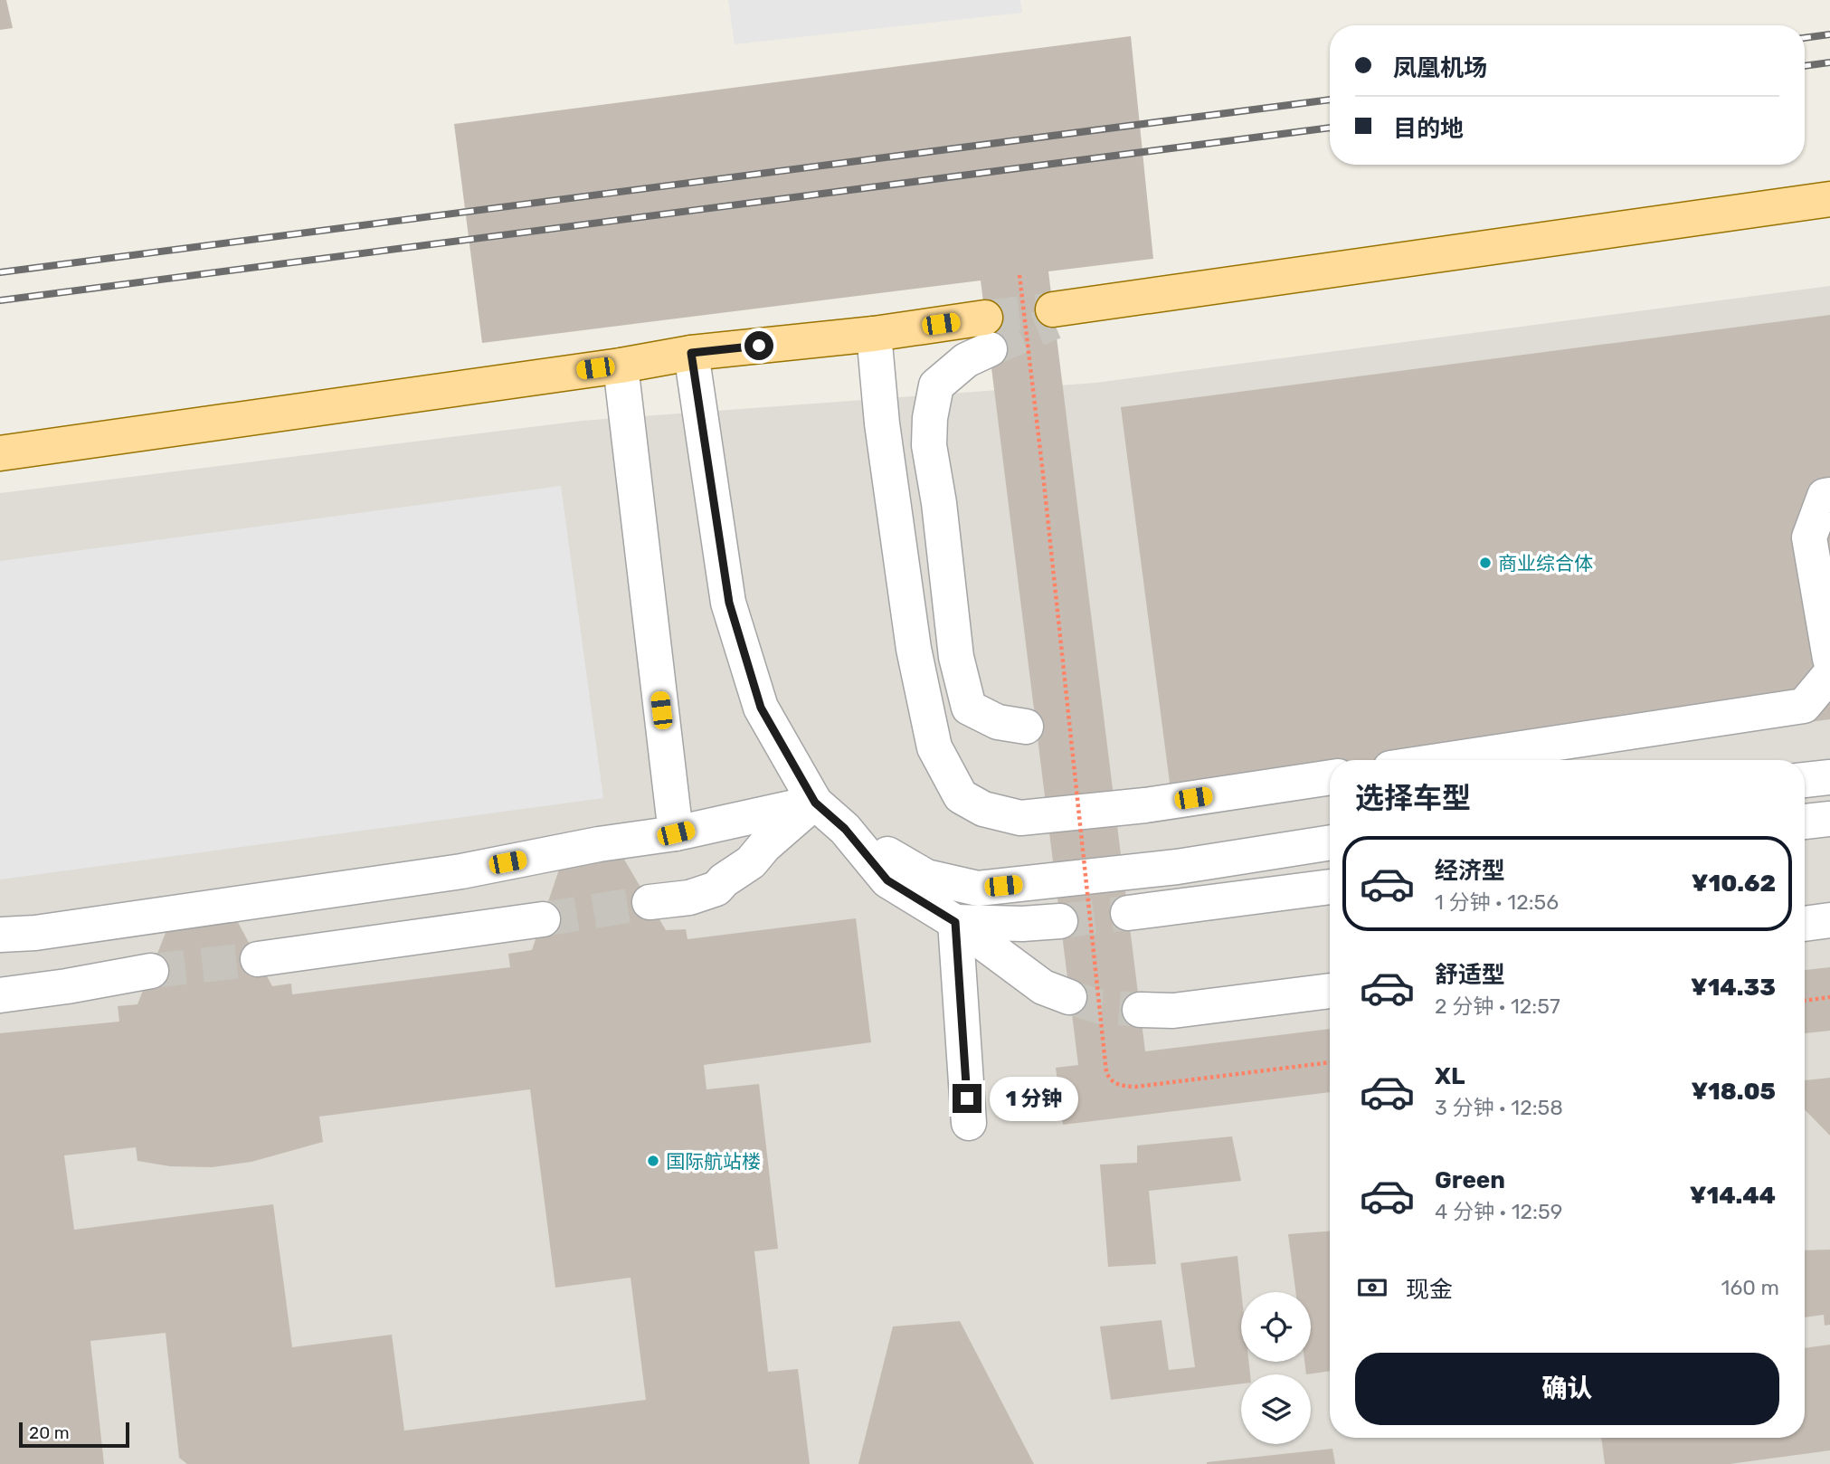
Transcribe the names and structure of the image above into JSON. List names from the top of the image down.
{
  "places": ["商业综合体", "国际航站楼"],
  "scale_bar": "20 m",
  "page": {
    "banner": ["凤凰机场", "目的地"],
    "heading": "选择车型",
    "list": [
      {
        "name": "经济型",
        "note": "1 分钟 · 12:56",
        "value": "¥10.62"
      },
      {
        "name": "舒适型",
        "note": "2 分钟 · 12:57",
        "value": "¥14.33"
      },
      {
        "name": "XL",
        "note": "3 分钟 · 12:58",
        "value": "¥18.05"
      },
      {
        "name": "Green",
        "note": "4 分钟 · 12:59",
        "value": "¥14.44"
      }
    ],
    "bubble": "1 分钟",
    "pay": ["现金", "160 m"],
    "buttons": "确认",
    "scale": "20 m"
  }
}
